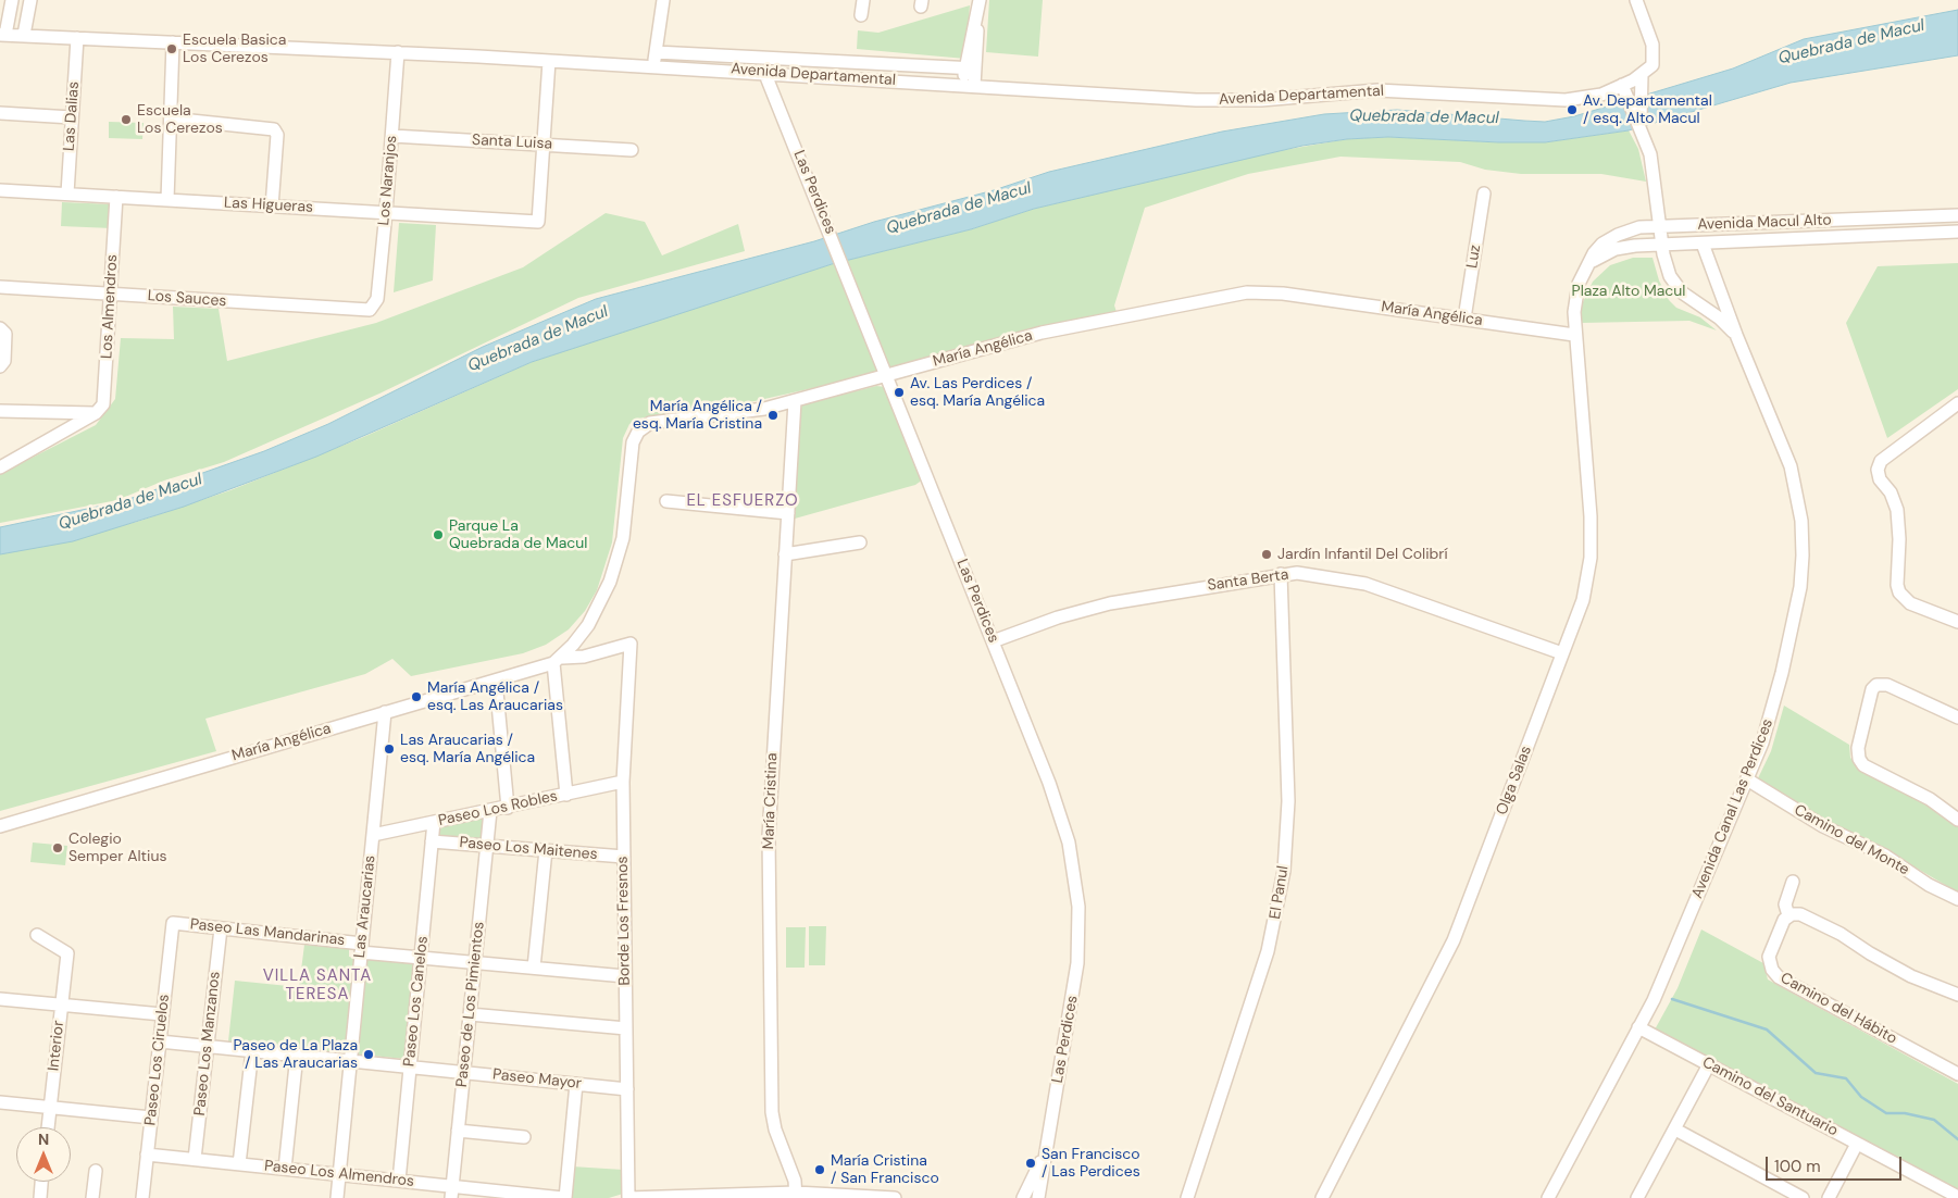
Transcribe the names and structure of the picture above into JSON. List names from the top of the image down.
{
  "streets": {
    "street": [
      "Avenida Departamental",
      "Las Dalias",
      "Santa Luisa",
      "Los Naranjos",
      "Las Perdices",
      "Las Higueras",
      "Avenida Macul Alto",
      "Luz",
      "Los Sauces",
      "Los Almendros",
      "María Angélica",
      "Santa Berta",
      "Olga Salas",
      "María Cristina",
      "Paseo Los Robles",
      "Avenida Canal Las Perdices",
      "Camino del Monte",
      "Paseo Los Maitenes",
      "El Panul",
      "Las Araucarias",
      "Borde Los Fresnos",
      "Paseo Las Mandarinas",
      "Paseo Los Canelos",
      "Paseo de Los Pimientos",
      "Camino del Hábito",
      "Paseo Los Manzanos",
      "Interior",
      "Paseo Los Ciruelos",
      "Paseo Mayor",
      "Camino del Santuario",
      "Paseo Los Almendros"
    ]
  },
  "crossings": [
    ["Avenida Departamental", "Las Dalias"],
    ["Avenida Departamental", "Los Naranjos"],
    ["Avenida Departamental", "Las Perdices"],
    ["Avenida Departamental", "Avenida Canal Las Perdices"],
    ["Las Dalias", "Las Higueras"],
    ["Santa Luisa", "Los Naranjos"],
    ["Santa Luisa", "Las Higueras"],
    ["Los Naranjos", "Las Higueras"],
    ["Los Naranjos", "Los Sauces"],
    ["Las Perdices", "María Angélica"],
    ["Las Perdices", "Santa Berta"],
    ["Las Higueras", "Los Almendros"],
    ["Avenida Macul Alto", "María Angélica"],
    ["Avenida Macul Alto", "Olga Salas"],
    ["Avenida Macul Alto", "Avenida Canal Las Perdices"],
    ["Luz", "María Angélica"],
    ["Los Sauces", "Los Almendros"],
    ["María Angélica", "Olga Salas"],
    ["María Angélica", "María Cristina"],
    ["María Angélica", "Las Araucarias"],
    ["María Angélica", "Borde Los Fresnos"],
    ["Santa Berta", "Olga Salas"],
    ["Santa Berta", "El Panul"],
    ["Paseo Los Robles", "Las Araucarias"],
    ["Paseo Los Robles", "Borde Los Fresnos"],
    ["Paseo Los Robles", "Paseo Los Canelos"],
    ["Paseo Los Robles", "Paseo de Los Pimientos"],
    ["Avenida Canal Las Perdices", "Camino del Monte"],
    ["Avenida Canal Las Perdices", "Camino del Santuario"],
    ["Paseo Los Maitenes", "Borde Los Fresnos"],
    ["Paseo Los Maitenes", "Paseo Los Canelos"],
    ["Paseo Los Maitenes", "Paseo de Los Pimientos"],
    ["Las Araucarias", "Paseo Las Mandarinas"],
    ["Las Araucarias", "Paseo Mayor"],
    ["Las Araucarias", "Paseo Los Almendros"],
    ["Borde Los Fresnos", "Paseo Las Mandarinas"],
    ["Borde Los Fresnos", "Paseo Mayor"],
    ["Paseo Las Mandarinas", "Paseo Los Canelos"],
    ["Paseo Las Mandarinas", "Paseo de Los Pimientos"],
    ["Paseo Las Mandarinas", "Paseo Los Manzanos"],
    ["Paseo Las Mandarinas", "Paseo Los Ciruelos"],
    ["Paseo Los Canelos", "Paseo Mayor"],
    ["Paseo Los Canelos", "Paseo Los Almendros"],
    ["Paseo de Los Pimientos", "Paseo Mayor"],
    ["Paseo de Los Pimientos", "Paseo Los Almendros"],
    ["Paseo Los Manzanos", "Paseo Mayor"],
    ["Paseo Los Manzanos", "Paseo Los Almendros"],
    ["Paseo Los Ciruelos", "Paseo Mayor"],
    ["Paseo Los Ciruelos", "Paseo Los Almendros"]
  ],
  "districts": ["EL ESFUERZO", "VILLA SANTA TERESA"],
  "water": ["Quebrada de Macul"],
  "parks": ["Plaza Alto Macul"],
  "places": [
    "Escuela Basica Los Cerezos",
    "Av. Departamental / esq. Alto Macul",
    "Escuela Los Cerezos",
    "Av. Las Perdices / esq. María Angélica",
    "María Angélica / esq. María Cristina",
    "Parque La Quebrada de Macul",
    "Jardín Infantil Del Colibrí",
    "María Angélica / esq. Las Araucarias",
    "Las Araucarias / esq. María Angélica",
    "Colegio Semper Altius",
    "Paseo de La Plaza / Las Araucarias",
    "San Francisco / Las Perdices",
    "María Cristina / San Francisco"
  ],
  "scale_bar": "100 m",
  "north": "top"
}
